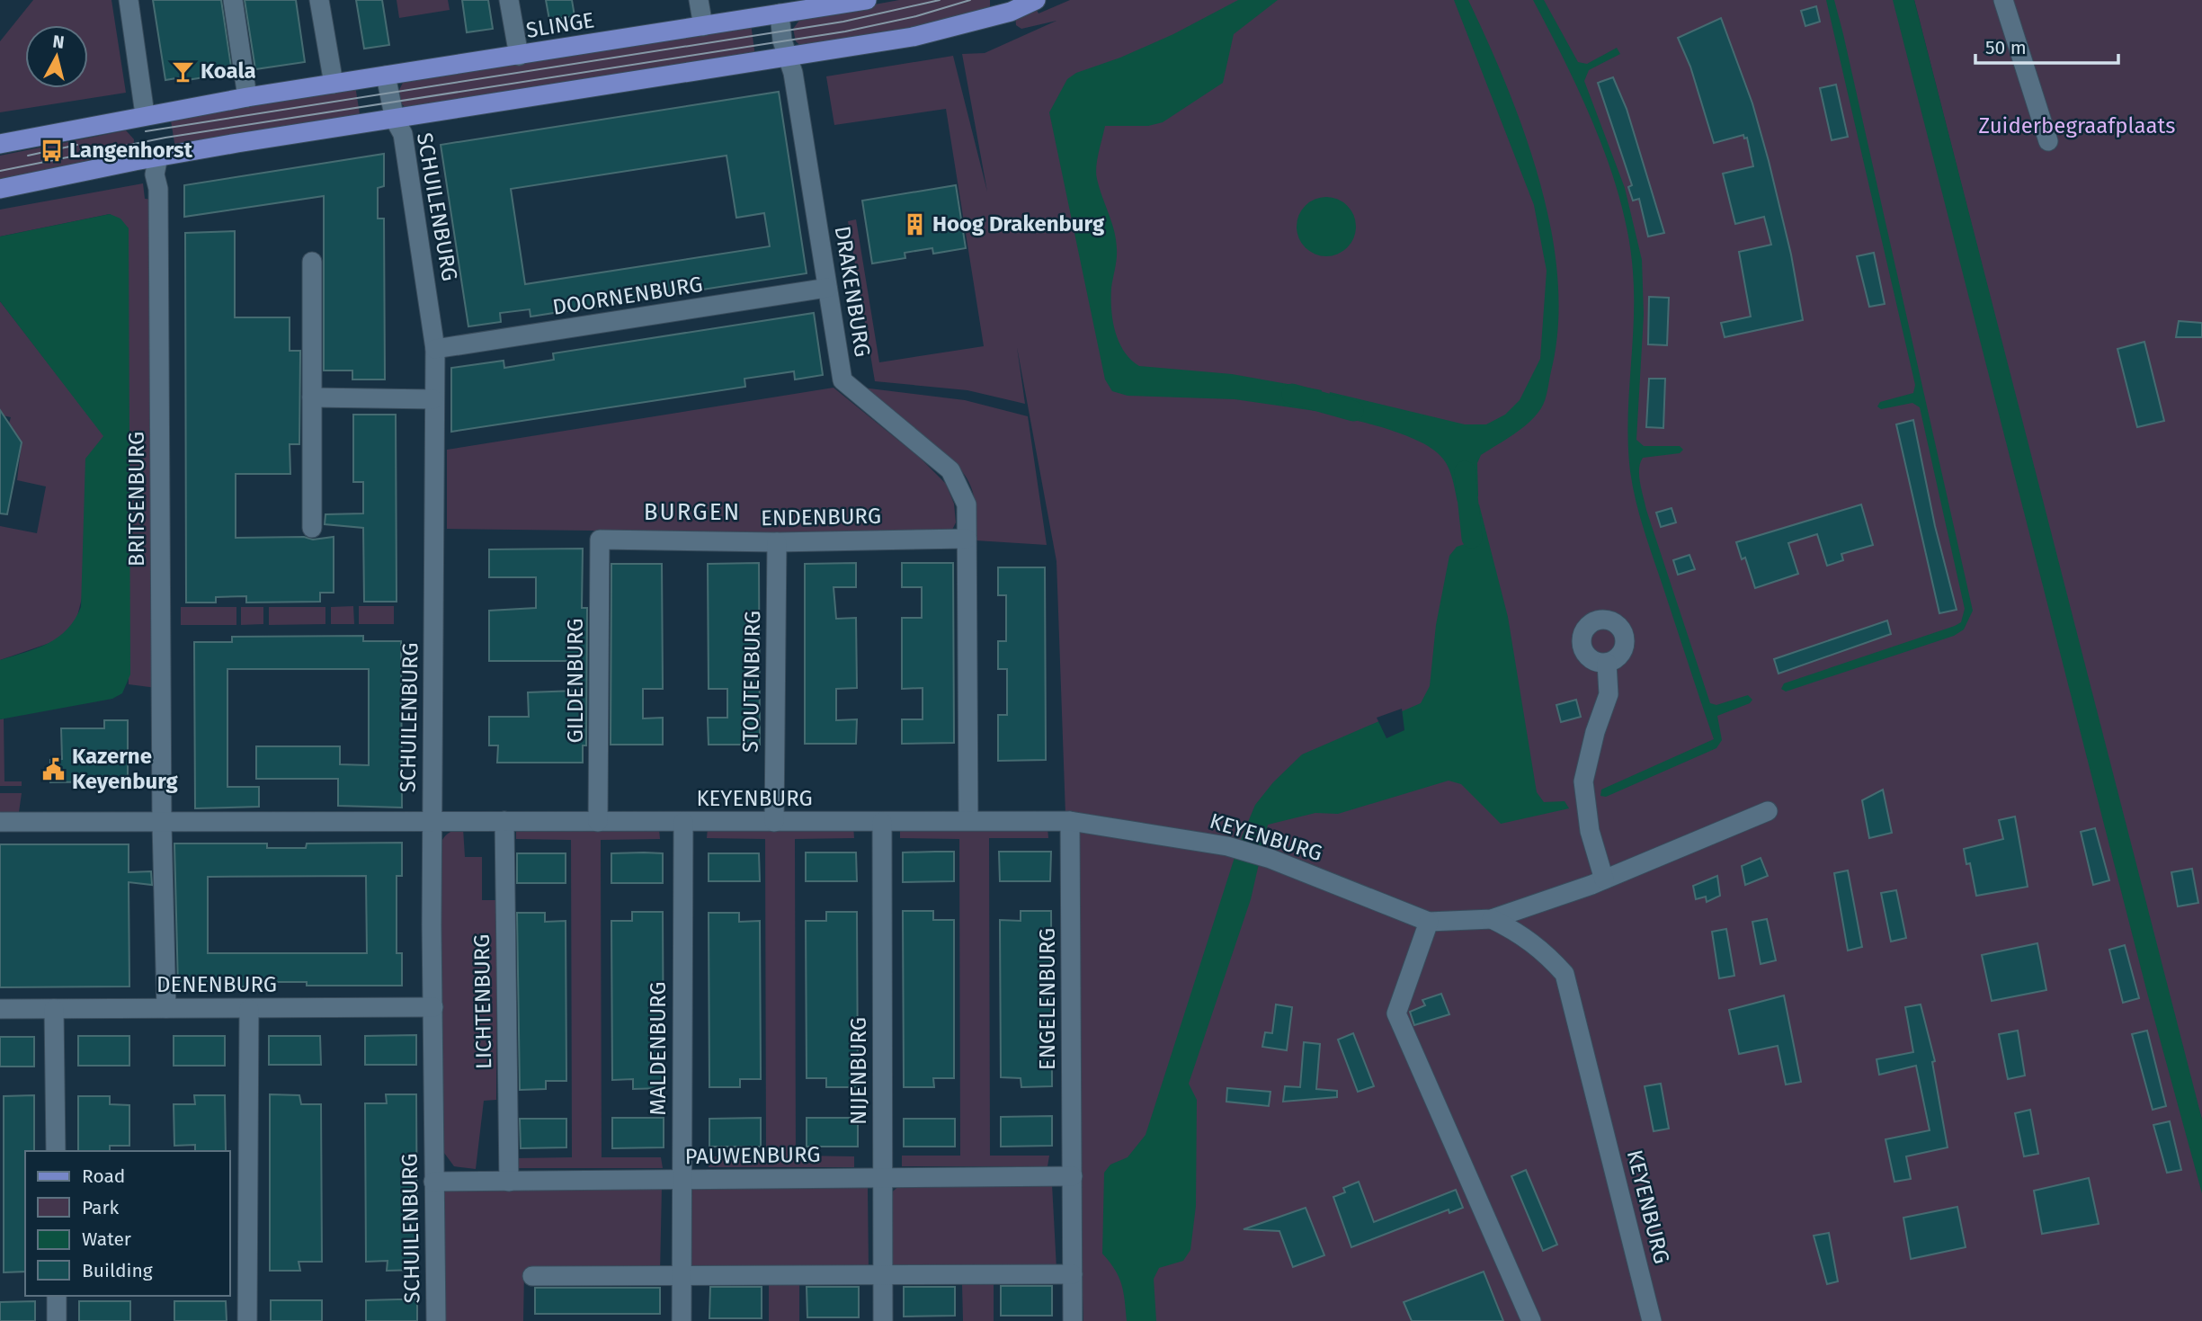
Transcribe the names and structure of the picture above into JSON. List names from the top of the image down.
{
  "streets": {
    "main road": ["SLINGE"],
    "street": [
      "SCHUILENBURG",
      "DRAKENBURG",
      "DOORNENBURG",
      "BRITSENBURG",
      "ENDENBURG",
      "GILDENBURG",
      "STOUTENBURG",
      "KEYENBURG",
      "DENENBURG",
      "ENGELENBURG",
      "LICHTENBURG",
      "MALDENBURG",
      "NIJENBURG",
      "PAUWENBURG"
    ]
  },
  "crossings": [
    ["SCHUILENBURG", "DOORNENBURG"],
    ["SCHUILENBURG", "KEYENBURG"],
    ["SCHUILENBURG", "DENENBURG"],
    ["SCHUILENBURG", "PAUWENBURG"],
    ["DRAKENBURG", "DOORNENBURG"],
    ["DRAKENBURG", "ENDENBURG"],
    ["DRAKENBURG", "KEYENBURG"],
    ["BRITSENBURG", "KEYENBURG"],
    ["BRITSENBURG", "DENENBURG"],
    ["ENDENBURG", "GILDENBURG"],
    ["ENDENBURG", "STOUTENBURG"],
    ["GILDENBURG", "KEYENBURG"],
    ["STOUTENBURG", "KEYENBURG"],
    ["KEYENBURG", "ENGELENBURG"],
    ["KEYENBURG", "LICHTENBURG"],
    ["KEYENBURG", "MALDENBURG"],
    ["KEYENBURG", "NIJENBURG"],
    ["ENGELENBURG", "PAUWENBURG"],
    ["LICHTENBURG", "PAUWENBURG"],
    ["MALDENBURG", "PAUWENBURG"],
    ["NIJENBURG", "PAUWENBURG"]
  ],
  "districts": ["BURGEN"],
  "parks": ["Zuiderbegraafplaats"],
  "places": {
    "bar": ["Koala"],
    "bus stop": ["Langenhorst"],
    "building": ["Hoog Drakenburg"],
    "public building": ["Kazerne Keyenburg"]
  },
  "legend": [
    "Road",
    "Park",
    "Water",
    "Building"
  ],
  "scale_bar": "50 m",
  "north": "top"
}
